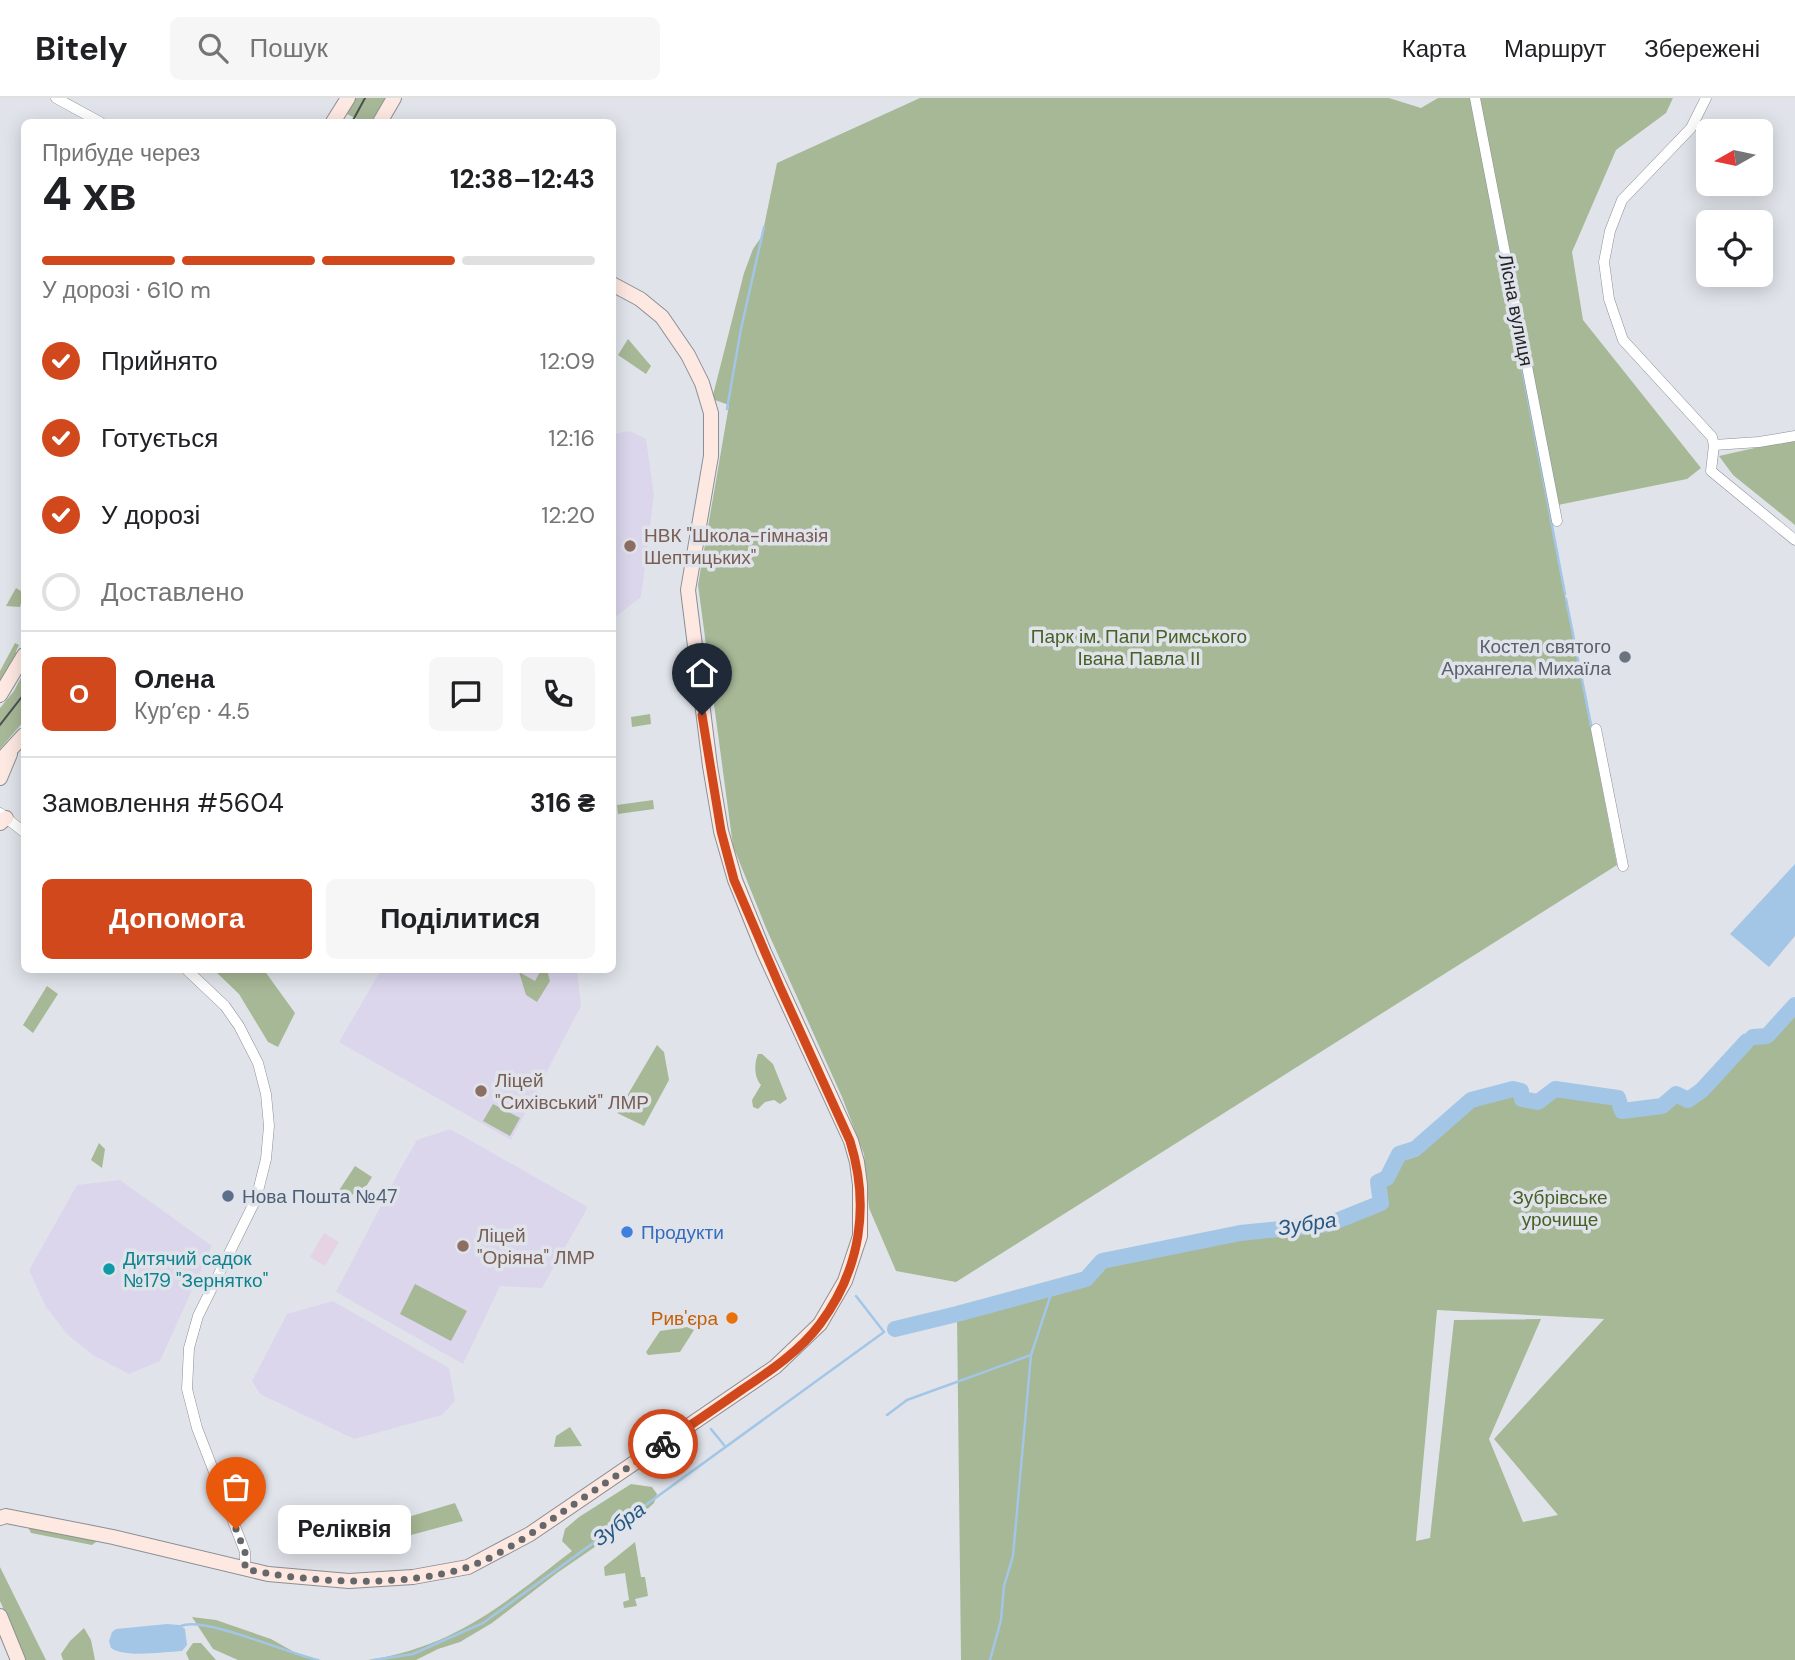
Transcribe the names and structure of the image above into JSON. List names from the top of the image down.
{
  "streets": {
    "street": ["Лісна вулиця"]
  },
  "water": ["Зубра"],
  "parks": ["Парк ім. Папи Римського Івана Павла ІІ", "Зубрівське урочище"],
  "places": [
    "НВК \"Школа-гімназія Шептицьких\"",
    "Костел святого Архангела Михаїла",
    "Ліцей \"Сихівський\" ЛМР",
    "Нова Пошта №47",
    "Продукти",
    "Ліцей \"Оріяна\" ЛМР",
    "Дитячий садок №179 \"Зернятко\"",
    "Рив'єра",
    "Реліквія"
  ],
  "north": "left",
  "page": {
    "header": "Bitely",
    "search": "Пошук",
    "nav": ["Карта", "Маршрут", "Збережені"],
    "heading": ["4 хв", "Прибуде через", "12:38–12:43"],
    "panel": [
      "Олена",
      "Кур’єр · 4.5",
      "Замовлення #5604",
      "316 ₴"
    ],
    "bar": "У дорозі · 610 m",
    "list": [
      ["Прийнято", "12:09"],
      ["Готується", "12:16"],
      ["У дорозі", "12:20"],
      "Доставлено"
    ],
    "round": "О",
    "buttons": ["Допомога", "Поділитися"],
    "bubble": "Реліквія"
  }
}
